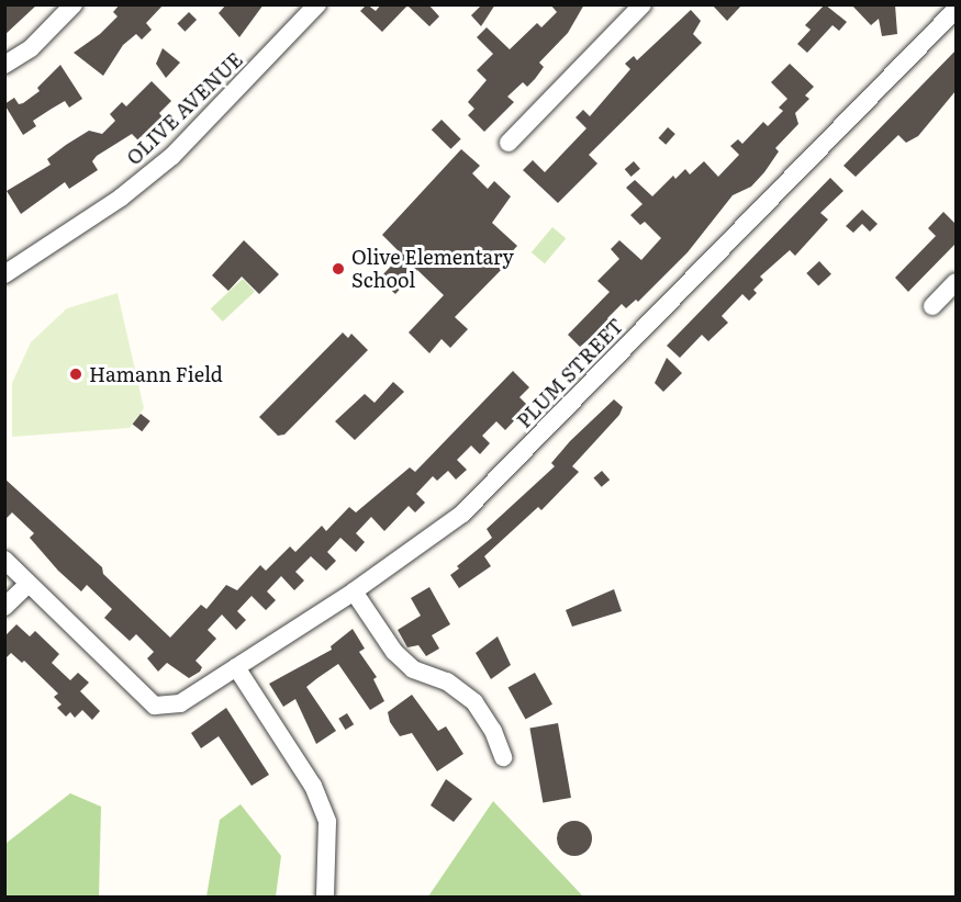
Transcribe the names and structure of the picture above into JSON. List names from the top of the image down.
{
  "streets": {
    "street": ["OLIVE AVENUE", "PLUM STREET"]
  },
  "places": ["Olive Elementary School", "Hamann Field"]
}
